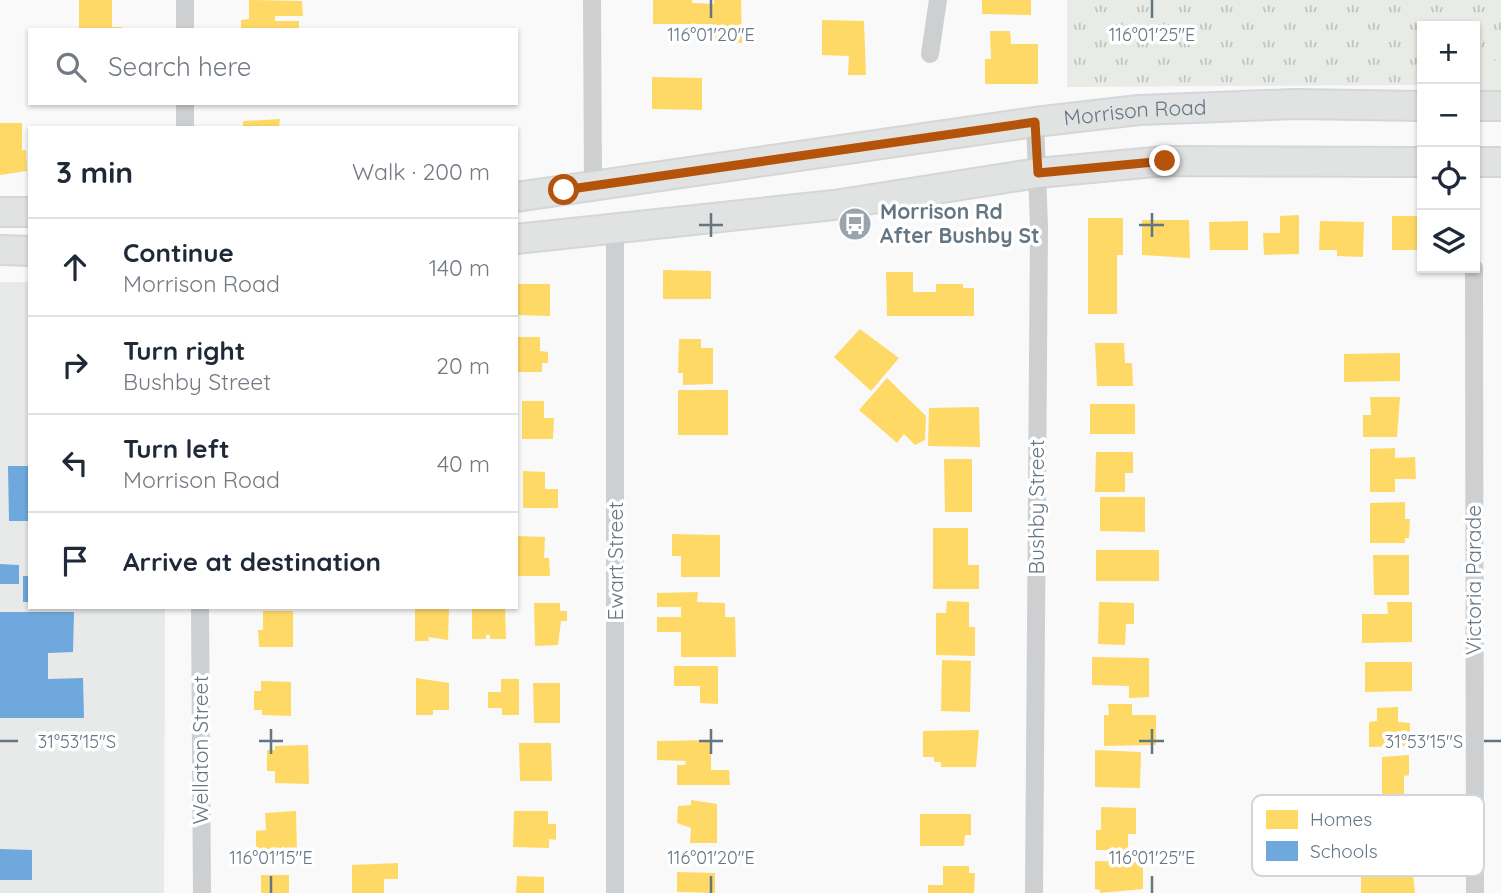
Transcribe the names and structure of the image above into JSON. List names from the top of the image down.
{
  "streets": {
    "main road": ["Morrison Road"],
    "street": [
      "Bushby Street",
      "Ewart Street",
      "Victoria Parade",
      "Wellaton Street"
    ]
  },
  "crossings": [
    ["Morrison Road", "Bushby Street"]
  ],
  "places": {
    "bus stop": ["Morrison Rd After Bushby St"]
  },
  "legend": ["Homes", "Schools"],
  "page": {
    "map_buttons": ["+", "−"],
    "search": "Search here",
    "heading": ["3 min", "Walk · 200 m"],
    "list": [
      ["Continue", "Morrison Road", "140 m"],
      ["Turn right", "Bushby Street", "20 m"],
      ["Turn left", "Morrison Road", "40 m"],
      "Arrive at destination"
    ]
  },
  "coordinates": [
    "116°01'20\"E",
    "116°01'25\"E",
    "31°53'15\"S",
    "116°01'15\"E"
  ]
}
